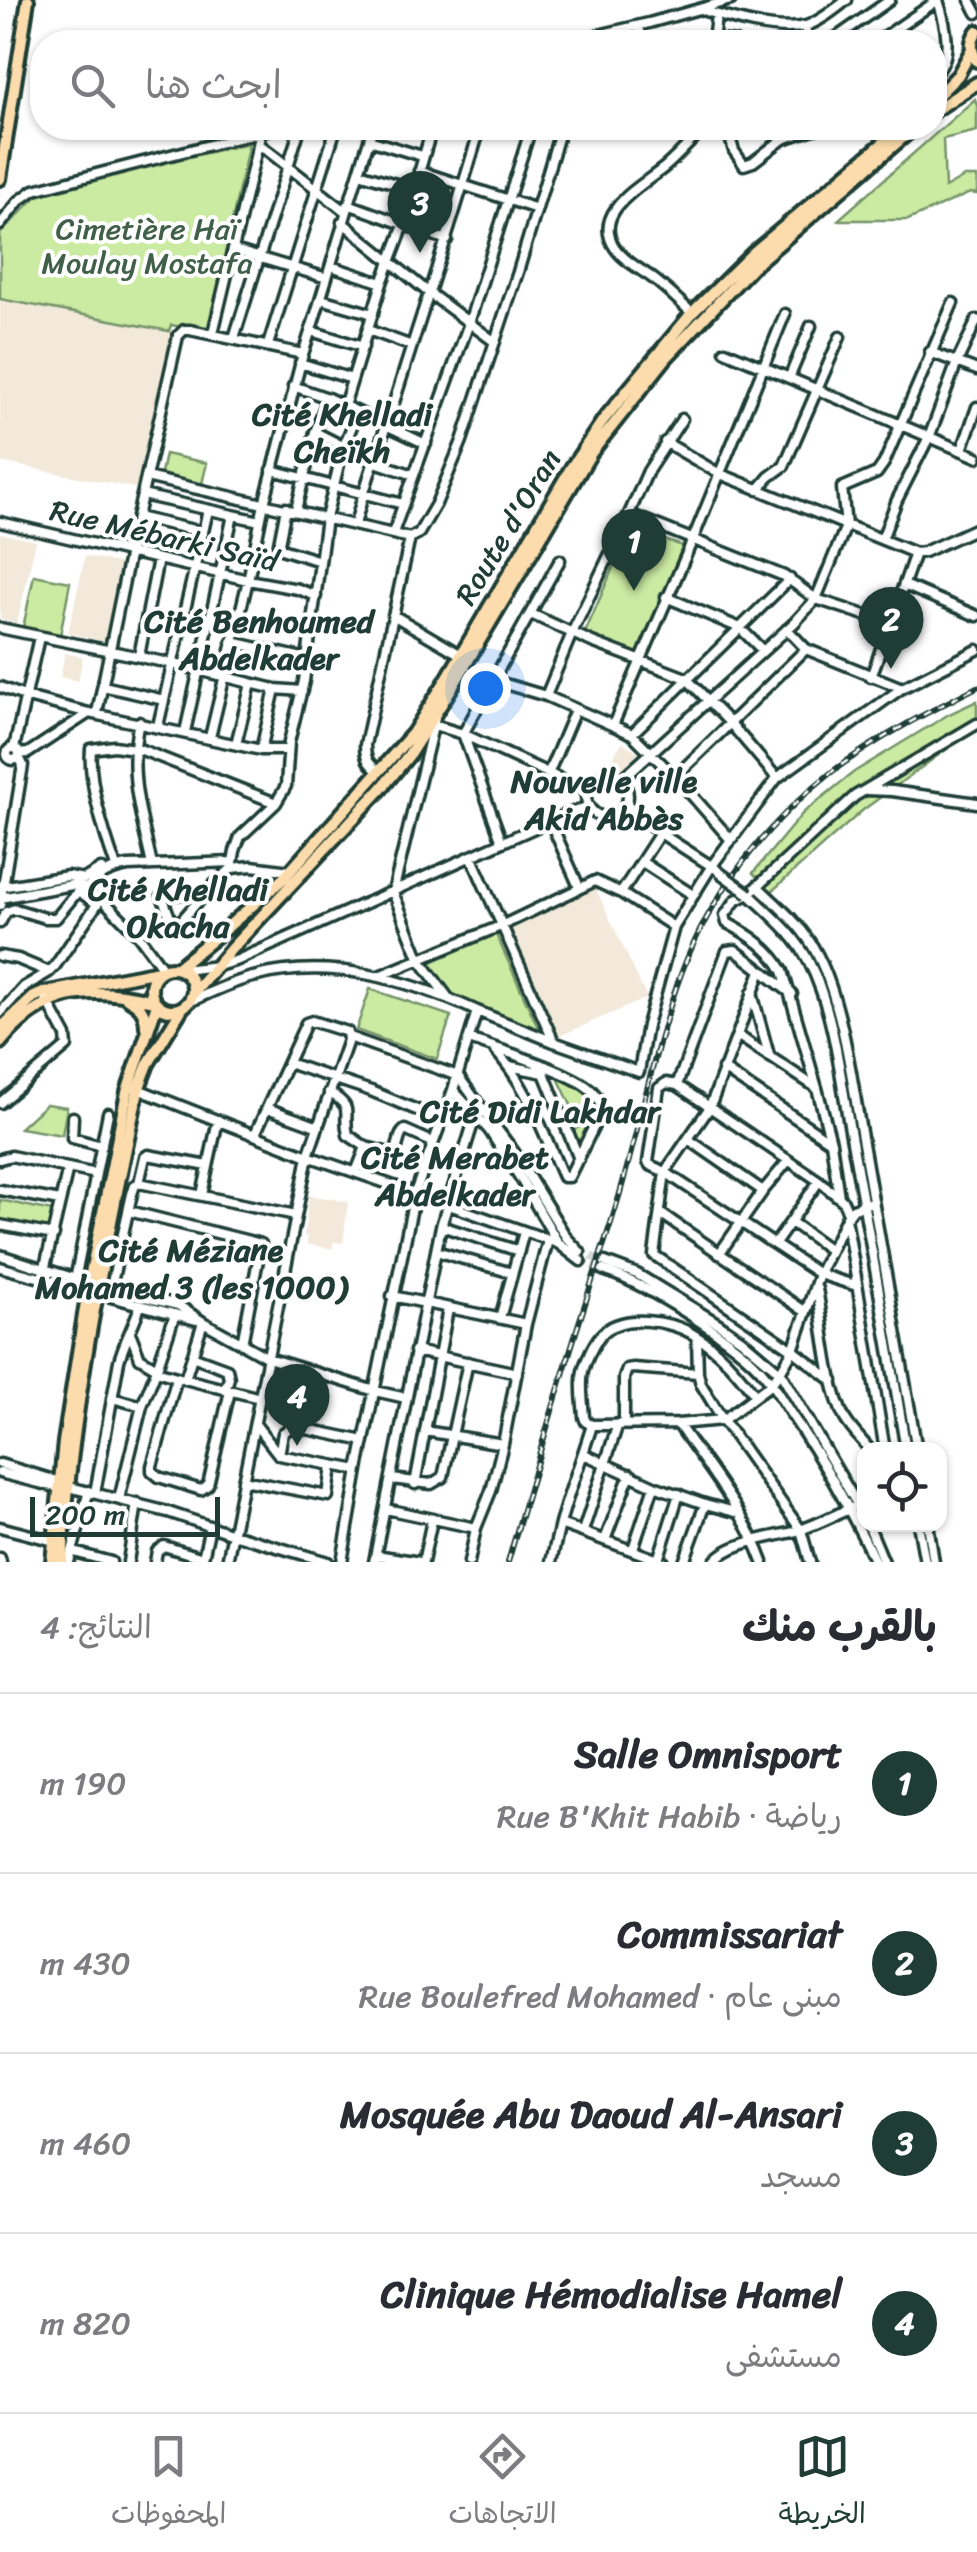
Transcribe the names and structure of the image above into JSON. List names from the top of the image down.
{
  "streets": {
    "main road": ["Route d'Oran"],
    "street": ["Rue Mébarki Saïd"]
  },
  "districts": [
    "Cité Khelladi Cheïkh",
    "Cité Benhoumed Abdelkader",
    "Nouvelle ville Akid Abbès",
    "Cité Khelladi Okacha",
    "Cité Didi Lakhdar",
    "Cité Merabet Abdelkader",
    "Cité Méziane Mohamed 3 (les 1000)"
  ],
  "parks": ["Cimetière Haï Moulay Mostafa"],
  "scale_bar": "200 m",
  "page": {
    "search": "ابحث هنا",
    "pins": [
      "3",
      "1",
      "2",
      "4"
    ],
    "scale": "200 m",
    "heading": ["بالقرب منك", "النتائج: 4"],
    "list": [
      {
        "mark": "1",
        "name": "Salle Omnisport",
        "note": "رياضة · Rue B'Khit Habib",
        "value": "190 m"
      },
      {
        "mark": "2",
        "name": "Commissariat",
        "note": "مبنى عام · Rue Boulefred Mohamed",
        "value": "430 m"
      },
      {
        "mark": "3",
        "name": "Mosquée Abu Daoud Al-Ansari",
        "note": "مسجد",
        "value": "460 m"
      },
      {
        "mark": "4",
        "name": "Clinique Hémodialise Hamel",
        "note": "مستشفى",
        "value": "820 m"
      }
    ],
    "nav": ["الخريطة", "الاتجاهات", "المحفوظات"]
  }
}
